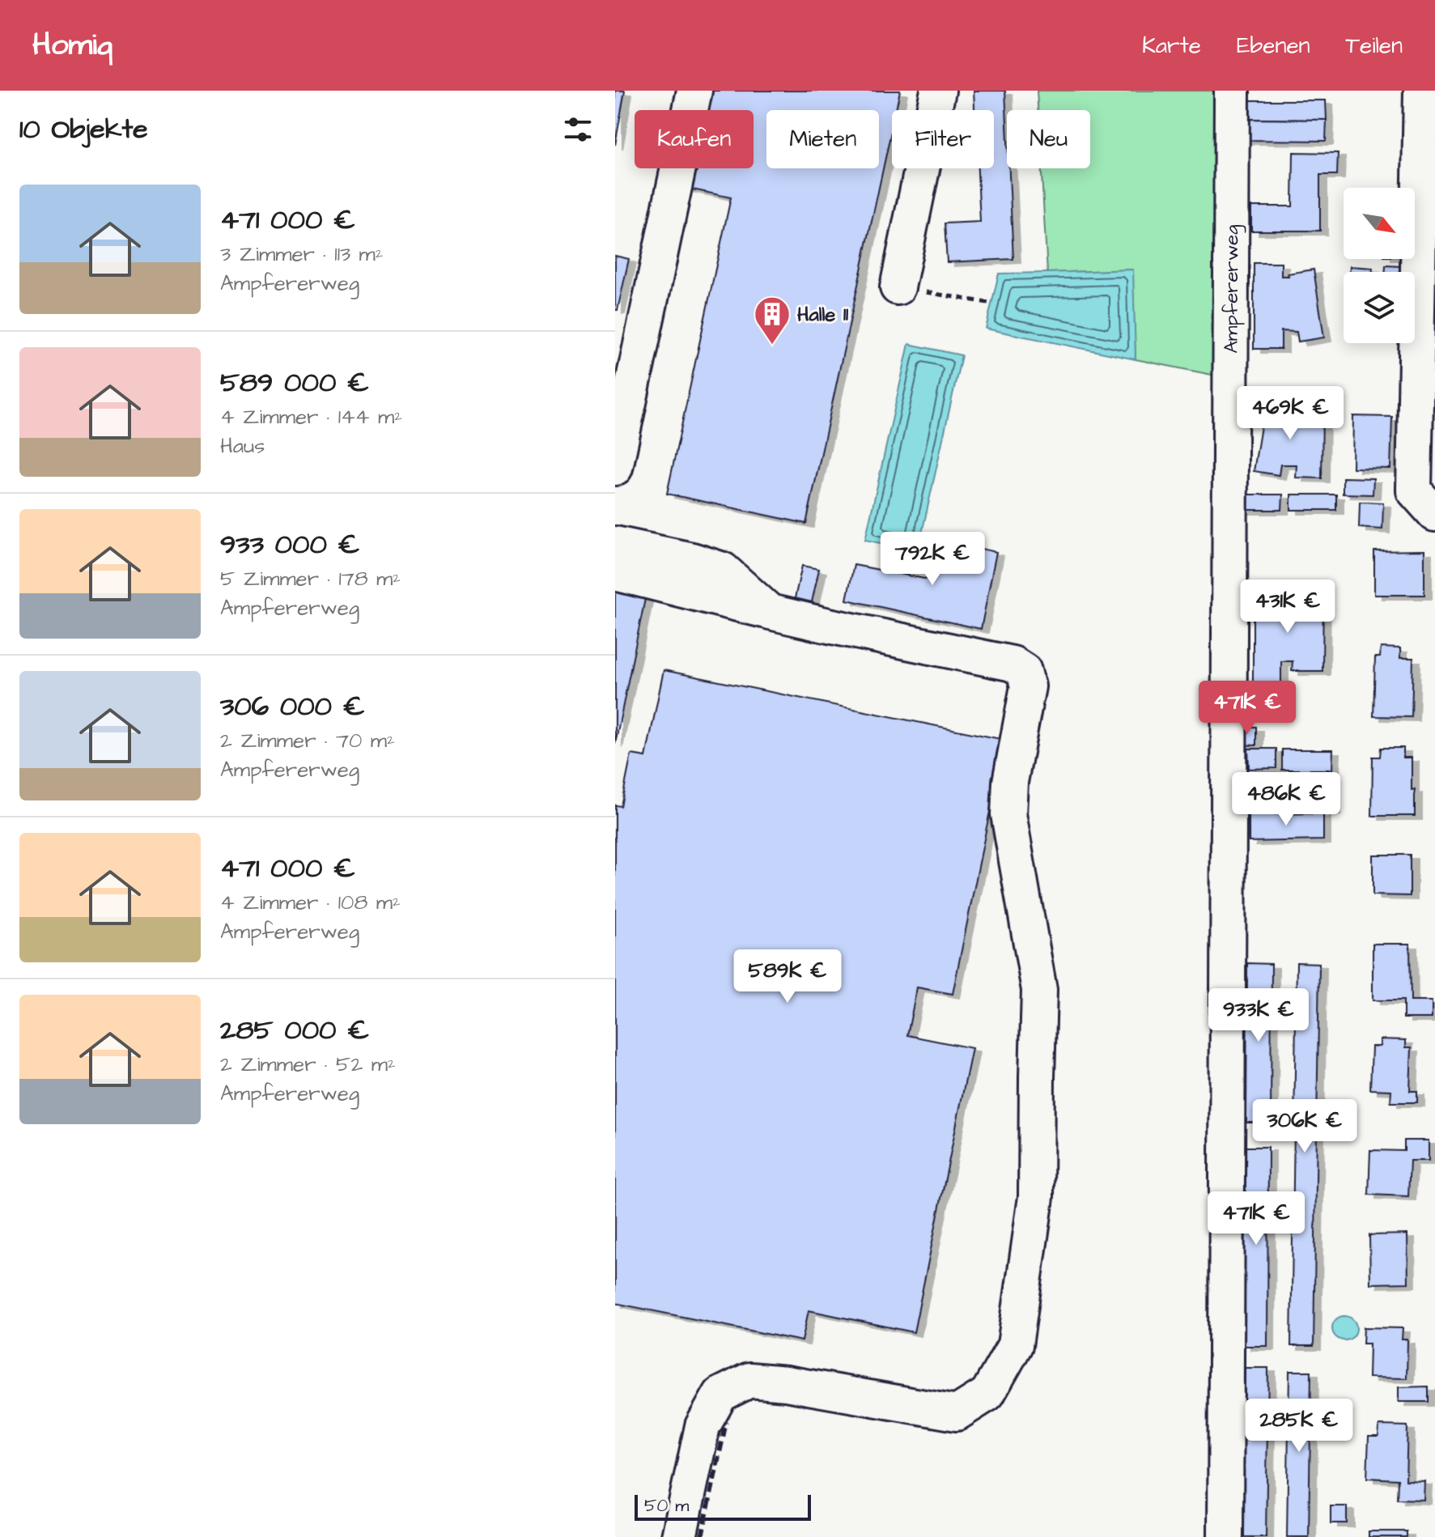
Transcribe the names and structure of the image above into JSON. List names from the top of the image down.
{
  "streets": {
    "street": ["Ampfererweg"]
  },
  "places": {
    "building": ["Halle 11"]
  },
  "scale_bar": "50 m",
  "north": "bottom right",
  "page": {
    "header": "Homiq",
    "nav": ["Karte", "Ebenen", "Teilen"],
    "heading": "10 Objekte",
    "chip": [
      "Kaufen",
      "Mieten",
      "Filter",
      "Neu"
    ],
    "list": [
      {
        "name": "471 000 €",
        "note": "3 Zimmer · 113 m² · Ampfererweg"
      },
      {
        "name": "589 000 €",
        "note": "4 Zimmer · 144 m² · Haus"
      },
      {
        "name": "933 000 €",
        "note": "5 Zimmer · 178 m² · Ampfererweg"
      },
      {
        "name": "306 000 €",
        "note": "2 Zimmer · 70 m² · Ampfererweg"
      },
      {
        "name": "471 000 €",
        "note": "4 Zimmer · 108 m² · Ampfererweg"
      },
      {
        "name": "285 000 €",
        "note": "2 Zimmer · 52 m² · Ampfererweg"
      }
    ],
    "price": [
      "469K €",
      "792K €",
      "431K €",
      "471K €",
      "486K €",
      "589K €",
      "933K €",
      "306K €",
      "471K €",
      "285K €"
    ],
    "scale": "50 m"
  }
}
